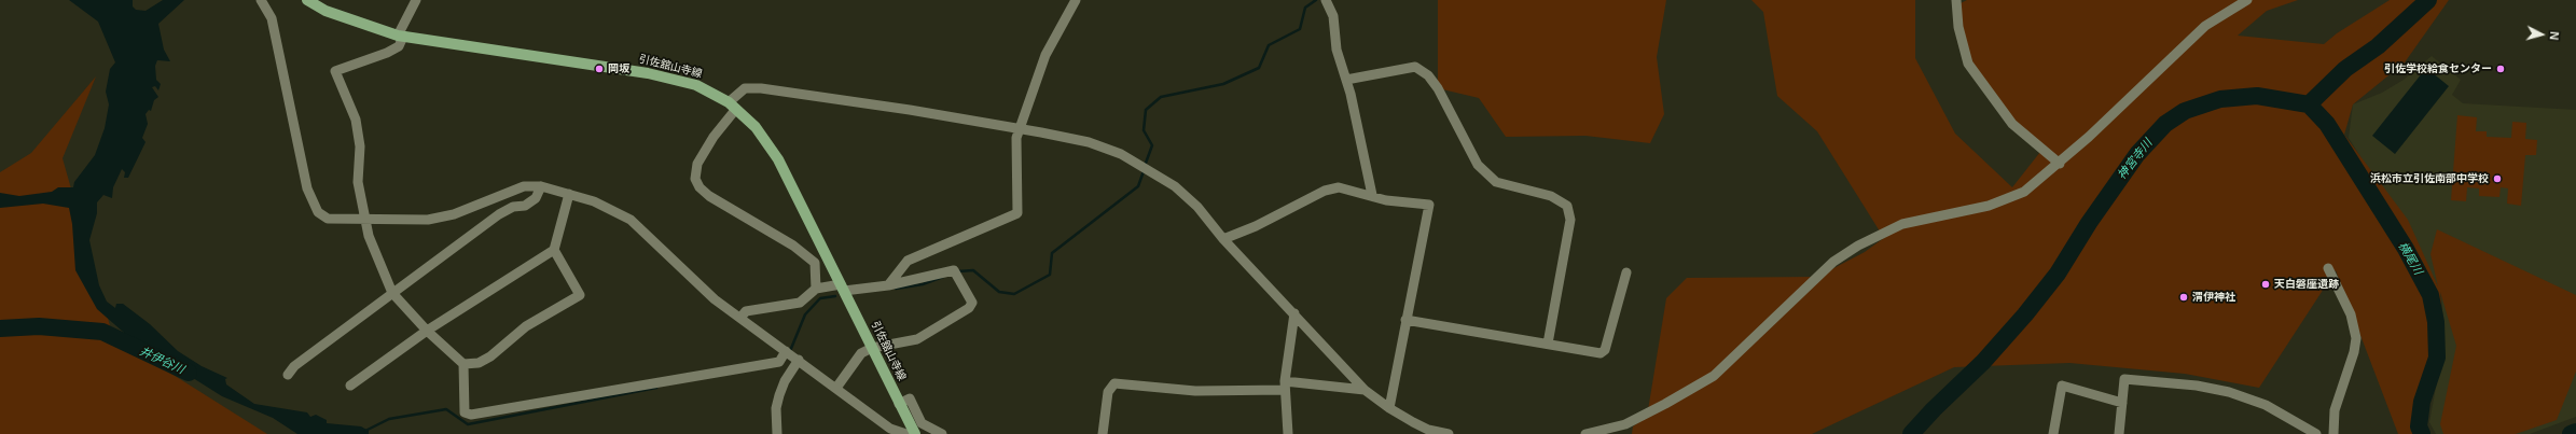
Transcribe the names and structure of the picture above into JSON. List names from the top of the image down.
{
  "streets": {
    "main road": ["引佐舘山寺線"]
  },
  "water": ["神宮寺川", "横尾川", "井伊谷川"],
  "places": [
    "岡坂",
    "引佐学校給食センター",
    "浜松市立引佐南部中学校",
    "天白磐座遺跡",
    "渭伊神社"
  ],
  "north": "right"
}
